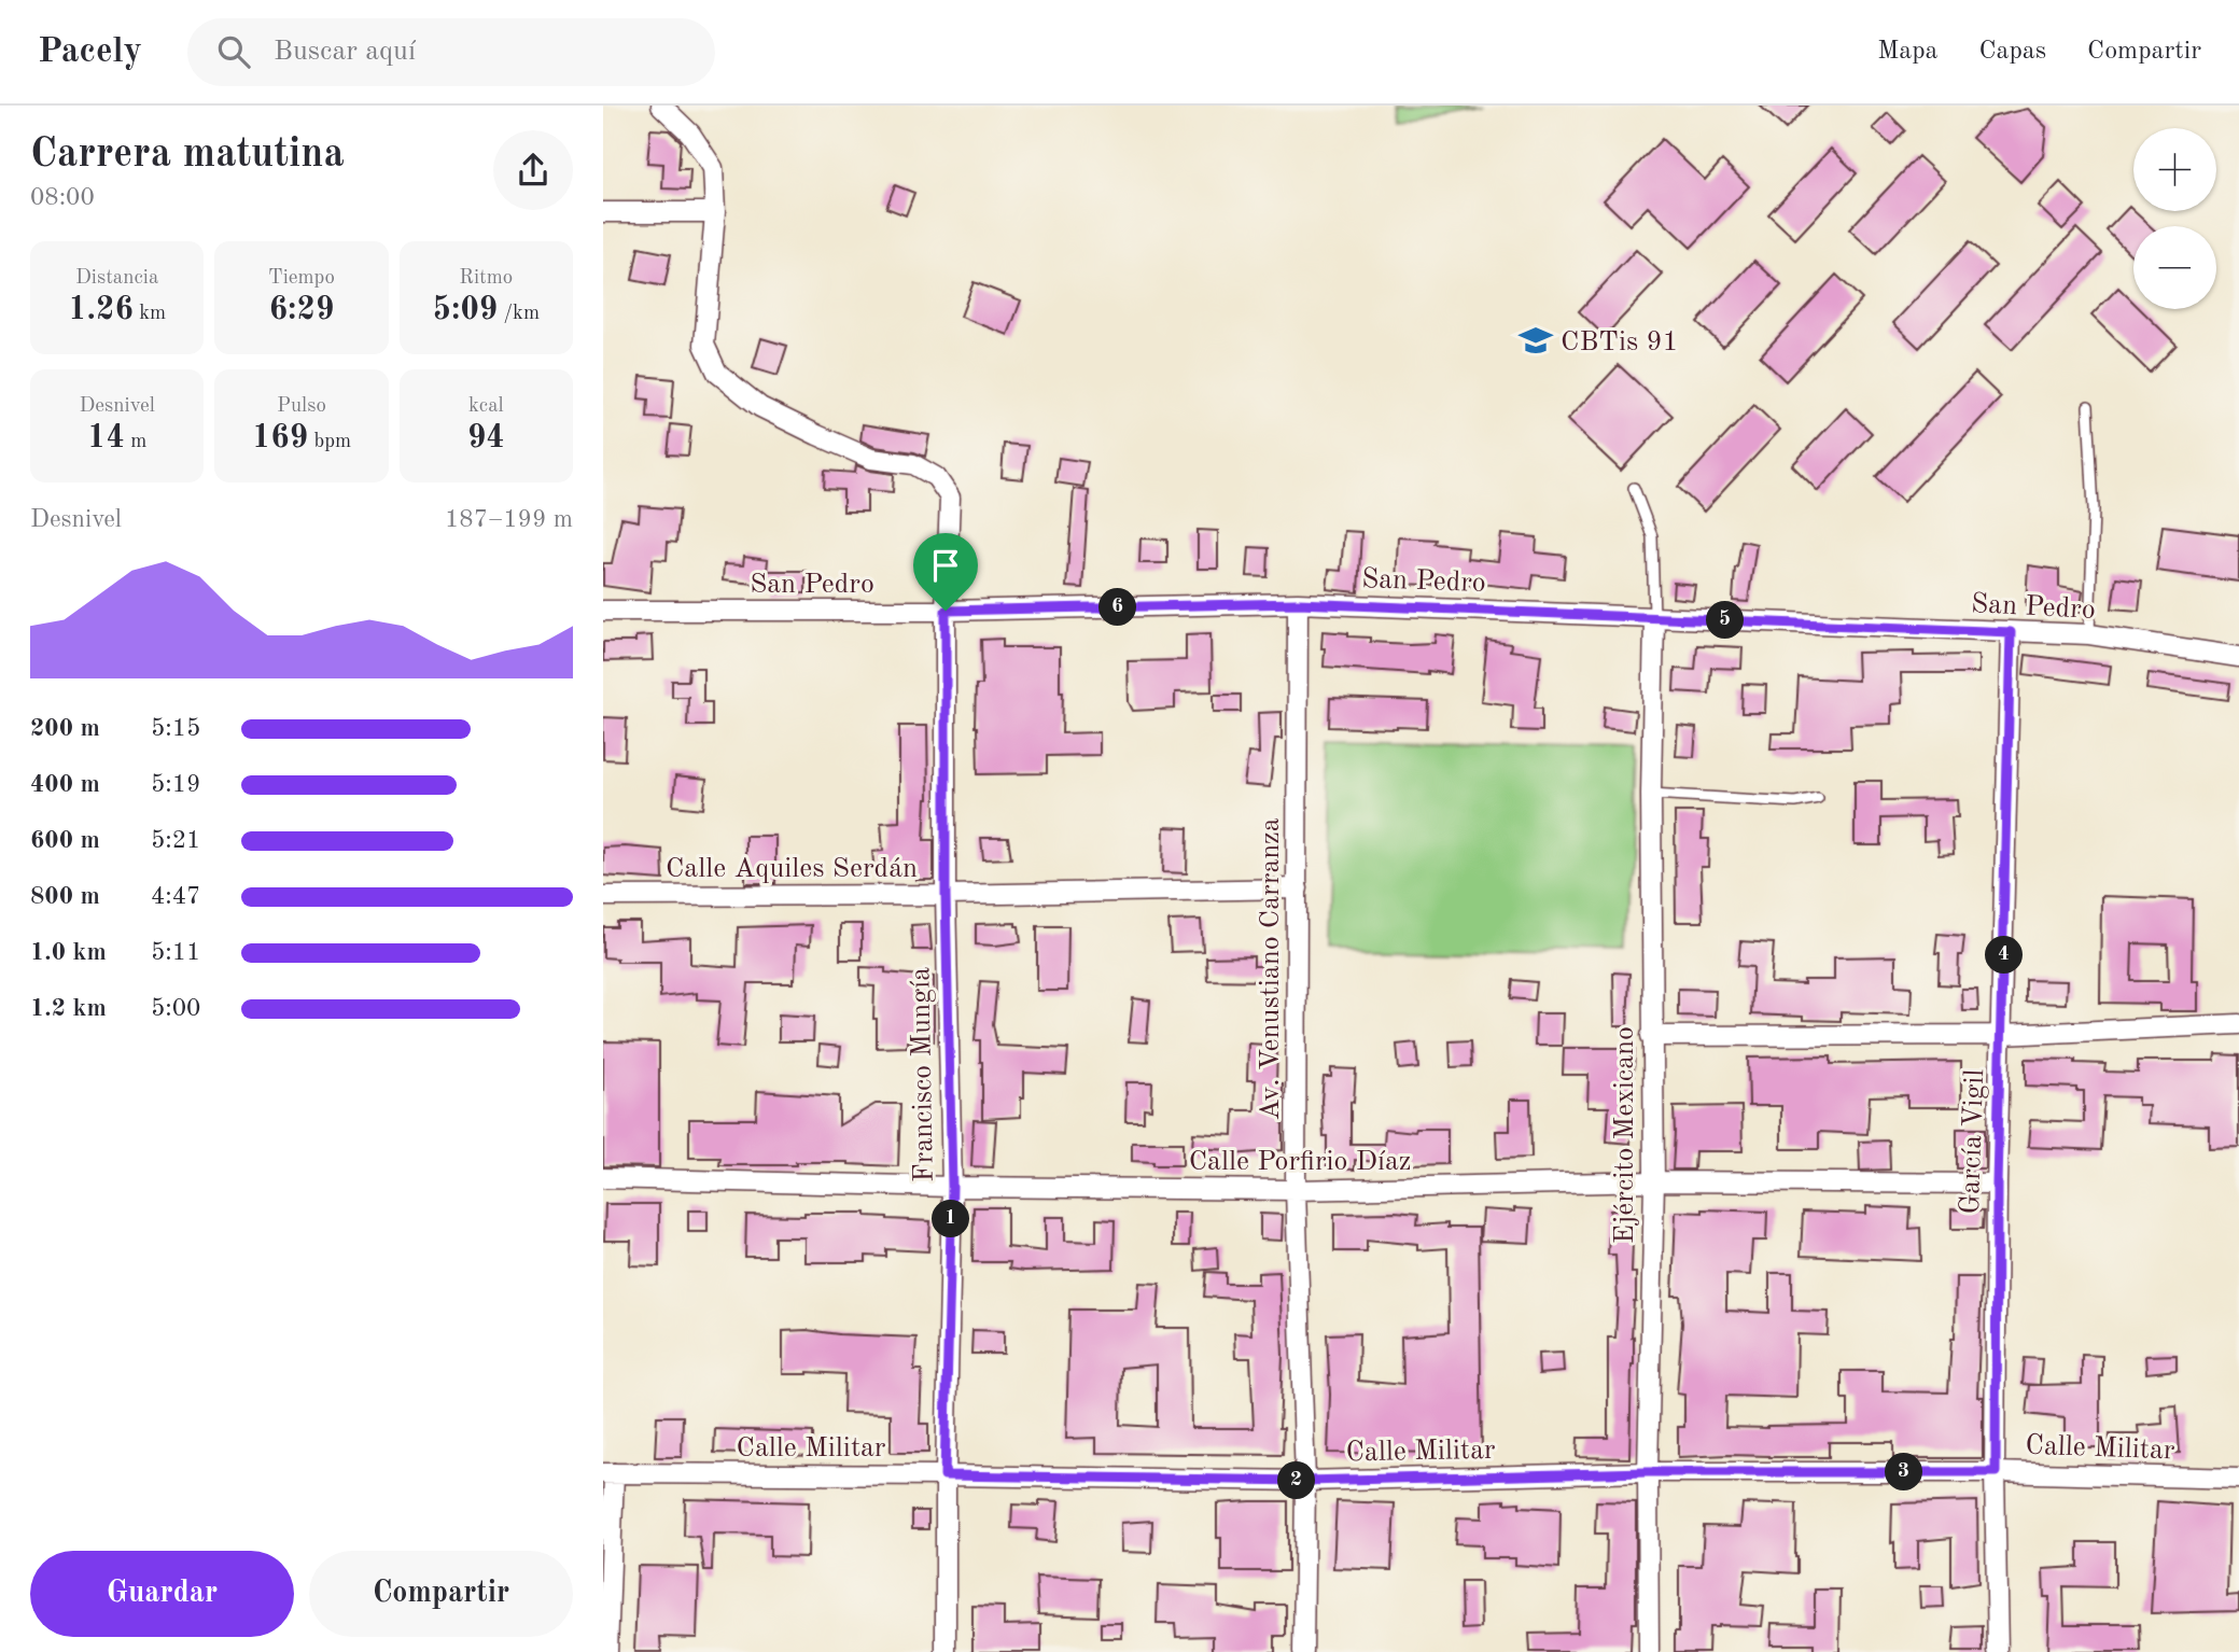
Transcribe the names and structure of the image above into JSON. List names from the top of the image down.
{
  "streets": {
    "street": [
      "San Pedro",
      "Calle Aquiles Serdán",
      "Av. Venustiano Carranza",
      "Francisco Mungía",
      "Ejército Mexicano",
      "García Vigil",
      "Calle Porfirio Díaz",
      "Calle Militar"
    ]
  },
  "crossings": [
    ["San Pedro", "Av. Venustiano Carranza"],
    ["San Pedro", "Francisco Mungía"],
    ["San Pedro", "Ejército Mexicano"],
    ["San Pedro", "García Vigil"],
    ["Calle Aquiles Serdán", "Av. Venustiano Carranza"],
    ["Calle Aquiles Serdán", "Francisco Mungía"],
    ["Av. Venustiano Carranza", "Calle Porfirio Díaz"],
    ["Av. Venustiano Carranza", "Calle Militar"],
    ["Francisco Mungía", "Calle Porfirio Díaz"],
    ["Francisco Mungía", "Calle Militar"],
    ["Ejército Mexicano", "Calle Porfirio Díaz"],
    ["Ejército Mexicano", "Calle Militar"],
    ["García Vigil", "Calle Porfirio Díaz"],
    ["García Vigil", "Calle Militar"]
  ],
  "places": {
    "school or university": ["CBTis 91"]
  },
  "page": {
    "header": "Pacely",
    "search": "Buscar aquí",
    "nav": ["Mapa", "Capas", "Compartir"],
    "heading": ["Carrera matutina", "08:00"],
    "map_buttons": ["+", "−"],
    "stats": [
      ["Distancia", "1.26 km"],
      ["Tiempo", "6:29"],
      ["Ritmo", "5:09 /km"],
      ["Desnivel", "14 m"],
      ["Pulso", "169 bpm"],
      ["kcal", "94"]
    ],
    "chart": ["Desnivel", "187–199 m"],
    "pins": [
      "6",
      "5",
      "4",
      "1",
      "3",
      "2"
    ],
    "list": [
      {
        "name": "200 m",
        "note": "5:15"
      },
      {
        "name": "400 m",
        "note": "5:19"
      },
      {
        "name": "600 m",
        "note": "5:21"
      },
      {
        "name": "800 m",
        "note": "4:47"
      },
      {
        "name": "1.0 km",
        "note": "5:11"
      },
      {
        "name": "1.2 km",
        "note": "5:00"
      }
    ],
    "buttons": ["Guardar", "Compartir"]
  }
}
